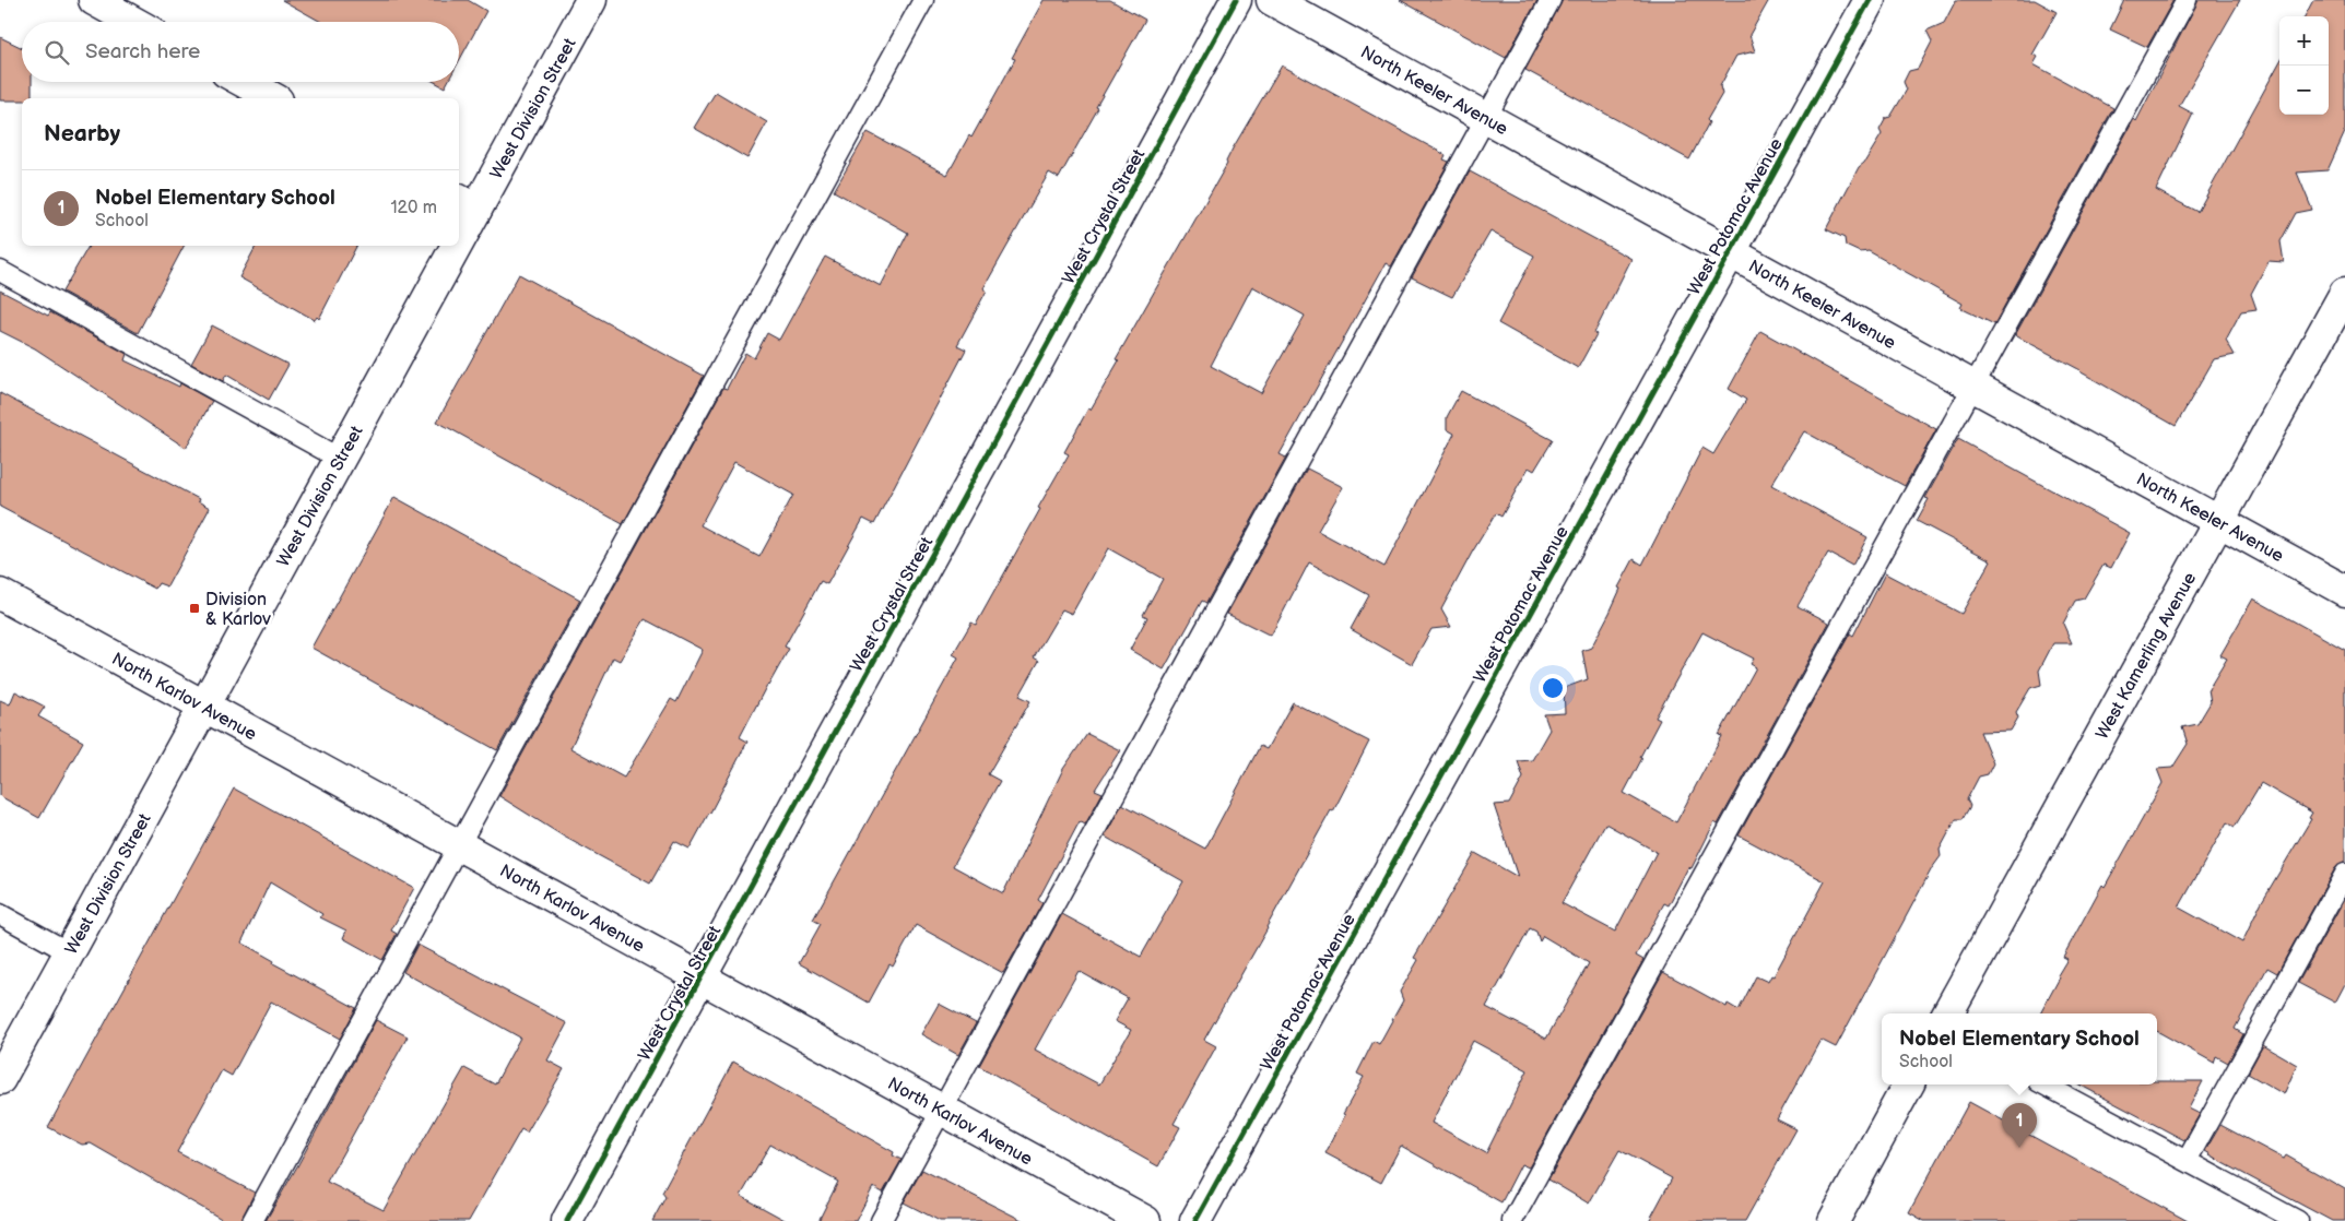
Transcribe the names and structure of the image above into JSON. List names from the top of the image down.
{
  "streets": {
    "street": [
      "North Keeler Avenue",
      "West Division Street",
      "West Crystal Street",
      "West Potomac Avenue",
      "West Kamerling Avenue",
      "North Karlov Avenue"
    ]
  },
  "crossings": [
    ["North Keeler Avenue", "West Potomac Avenue"],
    ["North Keeler Avenue", "West Kamerling Avenue"],
    ["West Division Street", "North Karlov Avenue"],
    ["West Crystal Street", "North Karlov Avenue"]
  ],
  "places": {
    "transit": ["Division & Karlov"]
  },
  "page": {
    "map_buttons": ["+", "−"],
    "search": "Search here",
    "heading": "Nearby",
    "list": [
      {
        "mark": "1",
        "name": "Nobel Elementary School",
        "note": "School",
        "value": "120 m"
      }
    ],
    "popup": ["Nobel Elementary School", "School"],
    "pins": "1"
  }
}
